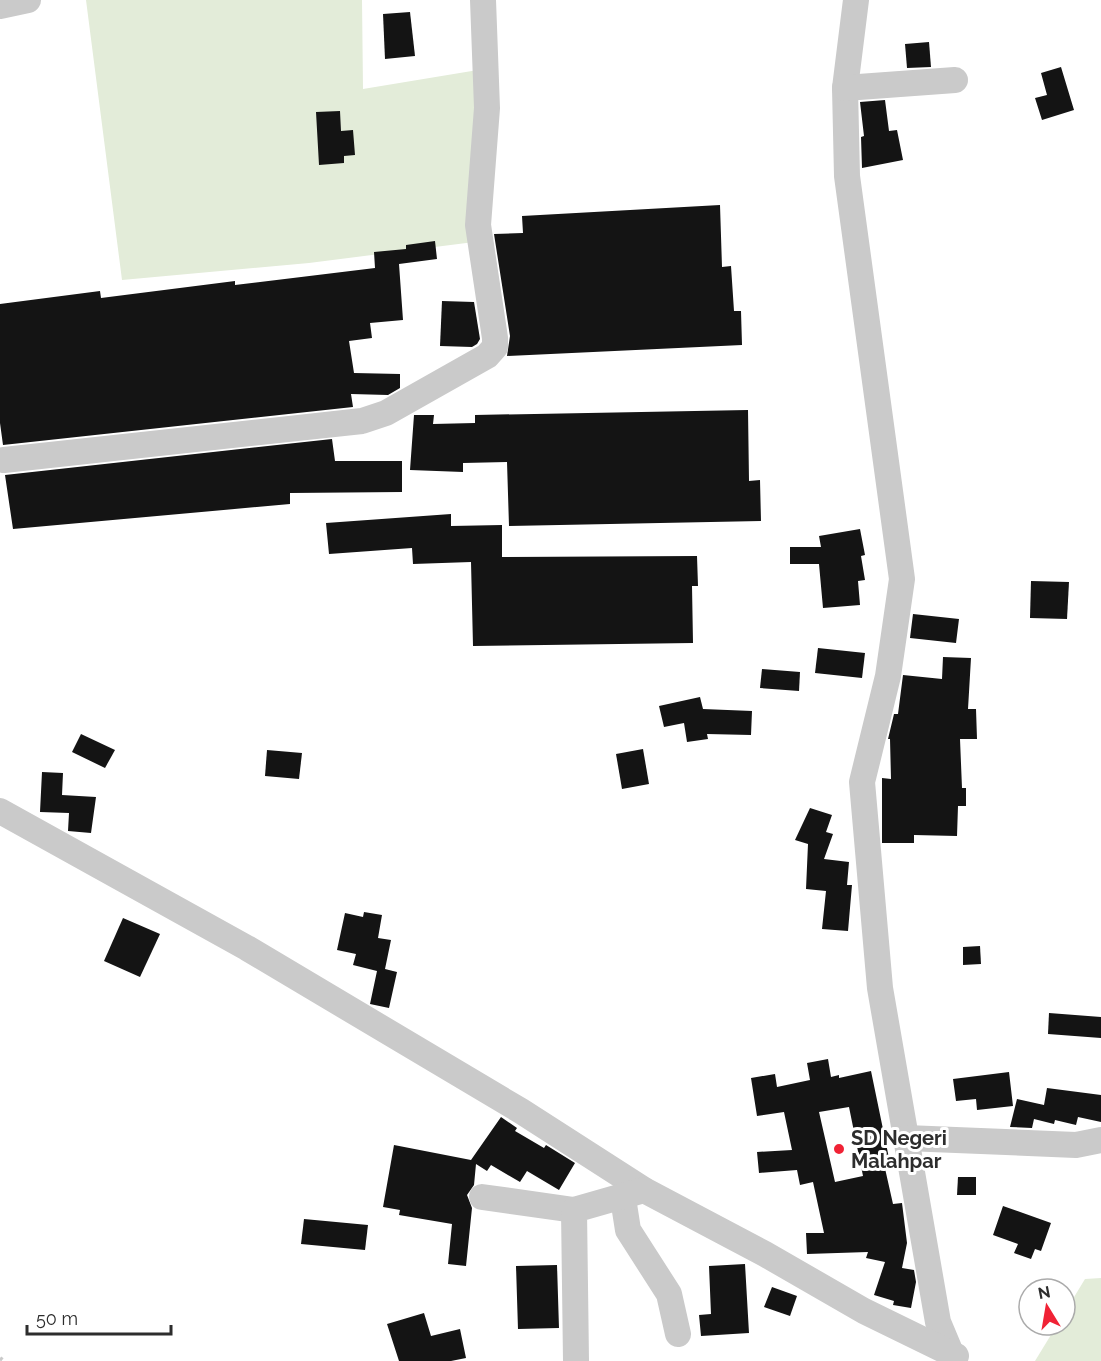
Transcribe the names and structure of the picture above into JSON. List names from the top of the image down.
{
  "places": ["SD Negeri Malahpar"],
  "scale_bar": "50 m",
  "north": "top"
}
